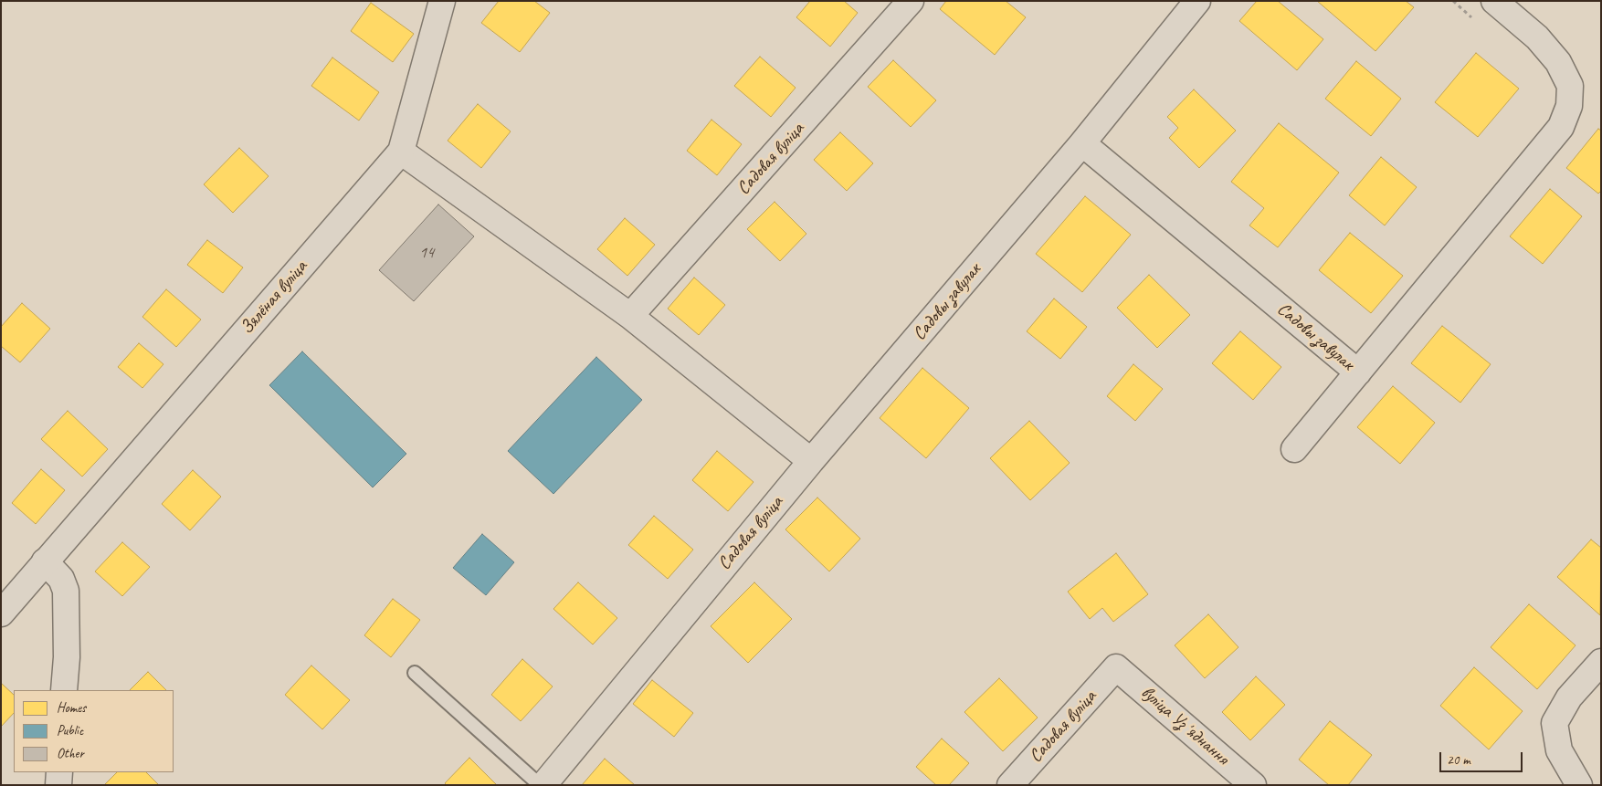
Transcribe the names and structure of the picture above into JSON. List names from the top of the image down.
{
  "streets": {
    "street": [
      "Садовая вуліца",
      "Зялёная вуліца",
      "Садовы завулак",
      "вуліца Узʼяднання"
    ]
  },
  "crossings": [
    ["Садовая вуліца", "Садовы завулак"],
    ["Садовая вуліца", "вуліца Узʼяднання"]
  ],
  "house_numbers": ["14"],
  "legend": ["Homes", "Public", "Other"],
  "scale_bar": "20 m"
}
